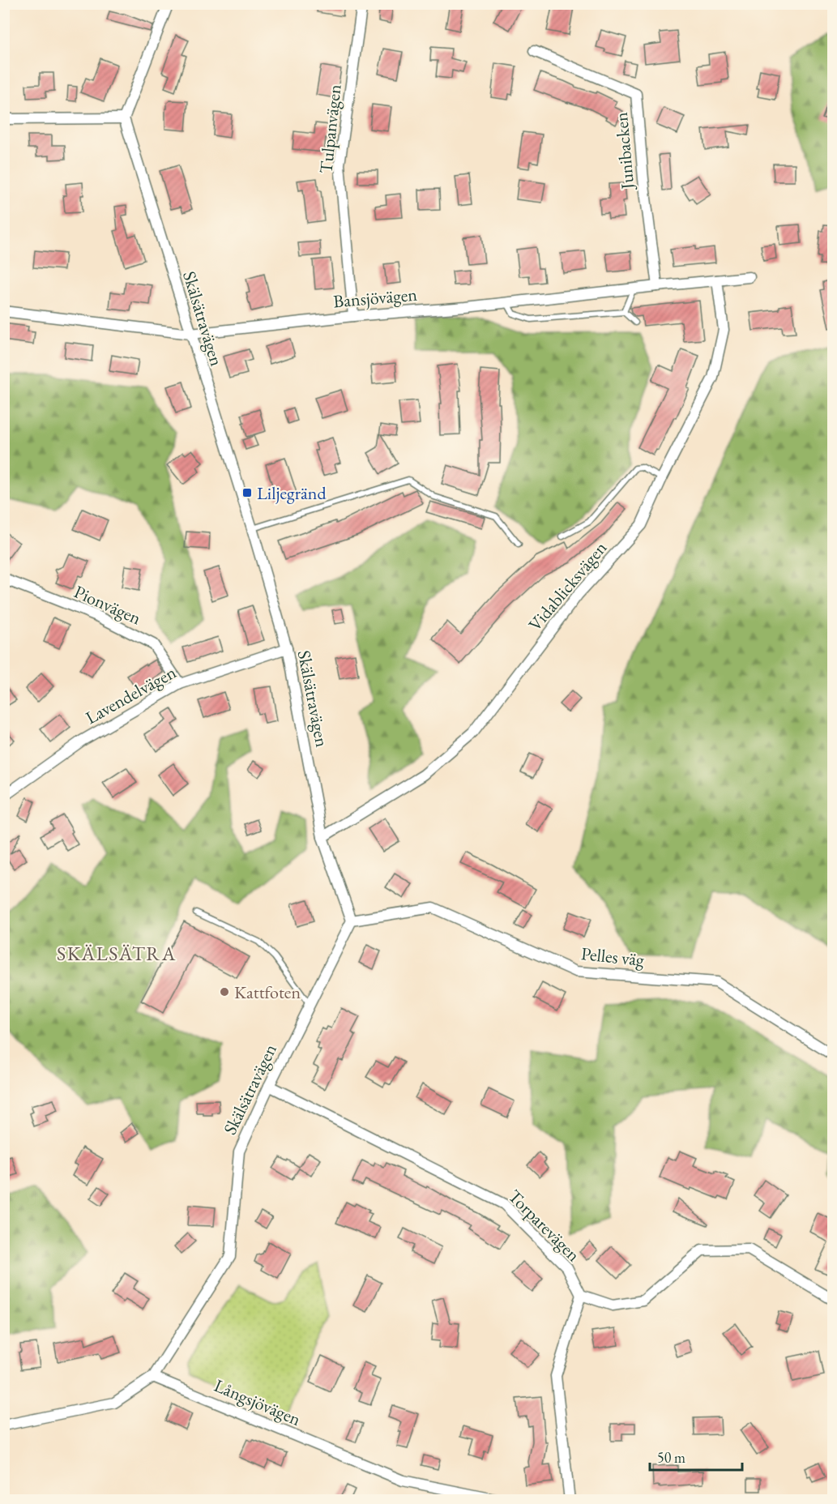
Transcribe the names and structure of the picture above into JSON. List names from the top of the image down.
{
  "streets": {
    "street": [
      "Tulpanvägen",
      "Junibacken",
      "Bansjövägen",
      "Skälsätravägen",
      "Vidablicksvägen",
      "Pionvägen",
      "Lavendelvägen",
      "Pelles väg",
      "Torparevägen",
      "Långsjövägen"
    ]
  },
  "crossings": [
    ["Tulpanvägen", "Bansjövägen"],
    ["Junibacken", "Bansjövägen"],
    ["Bansjövägen", "Skälsätravägen"],
    ["Bansjövägen", "Vidablicksvägen"],
    ["Skälsätravägen", "Vidablicksvägen"],
    ["Skälsätravägen", "Lavendelvägen"],
    ["Skälsätravägen", "Pelles väg"],
    ["Skälsätravägen", "Torparevägen"],
    ["Skälsätravägen", "Långsjövägen"],
    ["Pionvägen", "Lavendelvägen"]
  ],
  "districts": ["SKÄLSÄTRA"],
  "places": {
    "transit": ["Liljegränd"],
    "other": ["Kattfoten"]
  },
  "scale_bar": "50 m"
}
